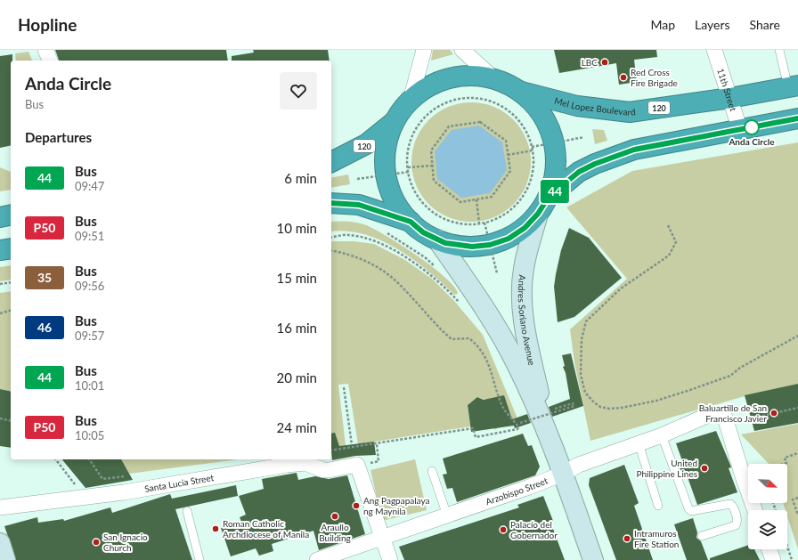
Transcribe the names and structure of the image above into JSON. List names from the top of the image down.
{
  "streets": {
    "highway": ["Mel Lopez Boulevard", "120"],
    "street": [
      "11th Street",
      "Andres Soriano Avenue",
      "Santa Lucia Street",
      "Arzobispo Street"
    ]
  },
  "crossings": [
    ["11th Street", "Mel Lopez Boulevard"],
    ["11th Street", "120"],
    ["Mel Lopez Boulevard", "120"],
    ["120", "Andres Soriano Avenue"],
    ["Andres Soriano Avenue", "Arzobispo Street"],
    ["Santa Lucia Street", "Arzobispo Street"]
  ],
  "places": [
    "LBC",
    "Red Cross Fire Brigade",
    "Anda Circle",
    "Baluartillo de San Francisco Javier",
    "United Philippine Lines",
    "Ang Pagpapalaya ng Maynila",
    "Araullo Building",
    "Roman Catholic Archdiocese of Manila",
    "Palacío del Gobernador",
    "Intramuros Fire Station",
    "San Ignacio Church"
  ],
  "lines": ["bus line 44"],
  "north": "bottom right",
  "page": {
    "header": "Hopline",
    "nav": ["Map", "Layers", "Share"],
    "on_map": "44",
    "heading": [
      ["Anda Circle", "Bus"],
      "Departures"
    ],
    "list": [
      {
        "mark": "44",
        "name": "Bus",
        "note": "09:47",
        "value": "6 min"
      },
      {
        "mark": "P50",
        "name": "Bus",
        "note": "09:51",
        "value": "10 min"
      },
      {
        "mark": "35",
        "name": "Bus",
        "note": "09:56",
        "value": "15 min"
      },
      {
        "mark": "46",
        "name": "Bus",
        "note": "09:57",
        "value": "16 min"
      },
      {
        "mark": "44",
        "name": "Bus",
        "note": "10:01",
        "value": "20 min"
      },
      {
        "mark": "P50",
        "name": "Bus",
        "note": "10:05",
        "value": "24 min"
      }
    ]
  }
}
